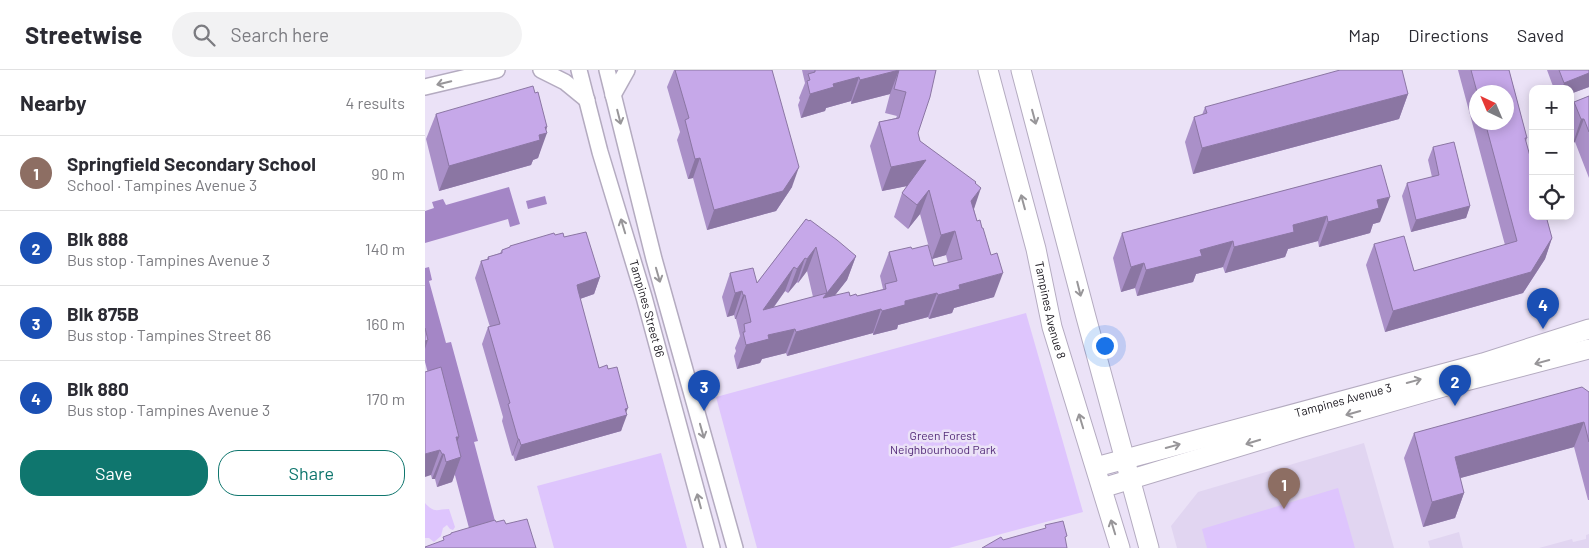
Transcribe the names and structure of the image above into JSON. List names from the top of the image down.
{
  "streets": {
    "street": ["Tampines Street 86", "Tampines Avenue 8", "Tampines Avenue 3"]
  },
  "crossings": [
    ["Tampines Avenue 8", "Tampines Avenue 3"]
  ],
  "parks": ["Green Forest Neighbourhood Park"],
  "north": "top left",
  "page": {
    "header": "Streetwise",
    "search": "Search here",
    "nav": ["Map", "Directions", "Saved"],
    "heading": ["Nearby", "4 results"],
    "map_buttons": ["+", "−"],
    "list": [
      {
        "mark": "1",
        "name": "Springfield Secondary School",
        "note": "School · Tampines Avenue 3",
        "value": "90 m"
      },
      {
        "mark": "2",
        "name": "Blk 888",
        "note": "Bus stop · Tampines Avenue 3",
        "value": "140 m"
      },
      {
        "mark": "3",
        "name": "Blk 875B",
        "note": "Bus stop · Tampines Street 86",
        "value": "160 m"
      },
      {
        "mark": "4",
        "name": "Blk 880",
        "note": "Bus stop · Tampines Avenue 3",
        "value": "170 m"
      }
    ],
    "pins": [
      "4",
      "2",
      "3",
      "1"
    ],
    "buttons": ["Save", "Share"]
  }
}
